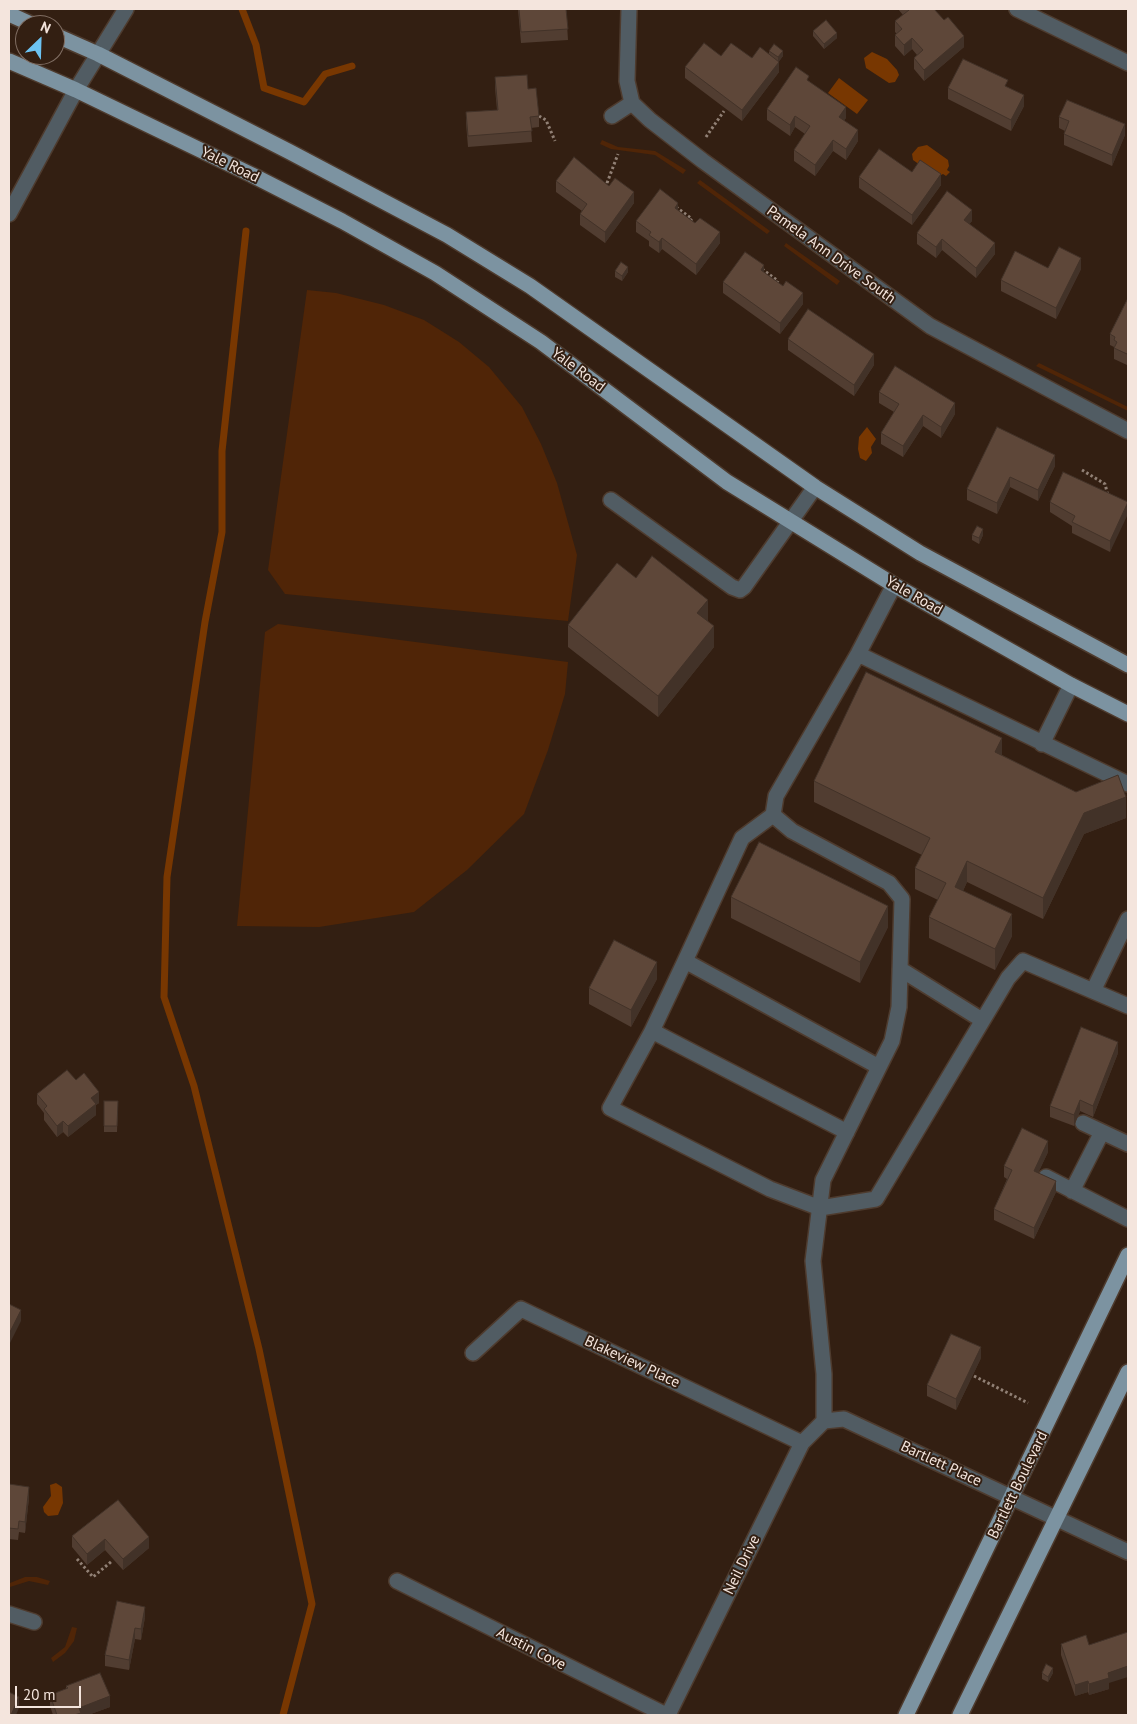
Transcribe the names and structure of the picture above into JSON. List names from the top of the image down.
{
  "streets": {
    "main road": ["Yale Road", "Bartlett Boulevard"],
    "street": [
      "Pamela Ann Drive South",
      "Blakeview Place",
      "Bartlett Place",
      "Neil Drive",
      "Austin Cove"
    ]
  },
  "crossings": [
    ["Blakeview Place", "Neil Drive"],
    ["Bartlett Place", "Bartlett Boulevard"],
    ["Bartlett Place", "Neil Drive"],
    ["Neil Drive", "Austin Cove"]
  ],
  "scale_bar": "20 m",
  "north": "top right"
}
